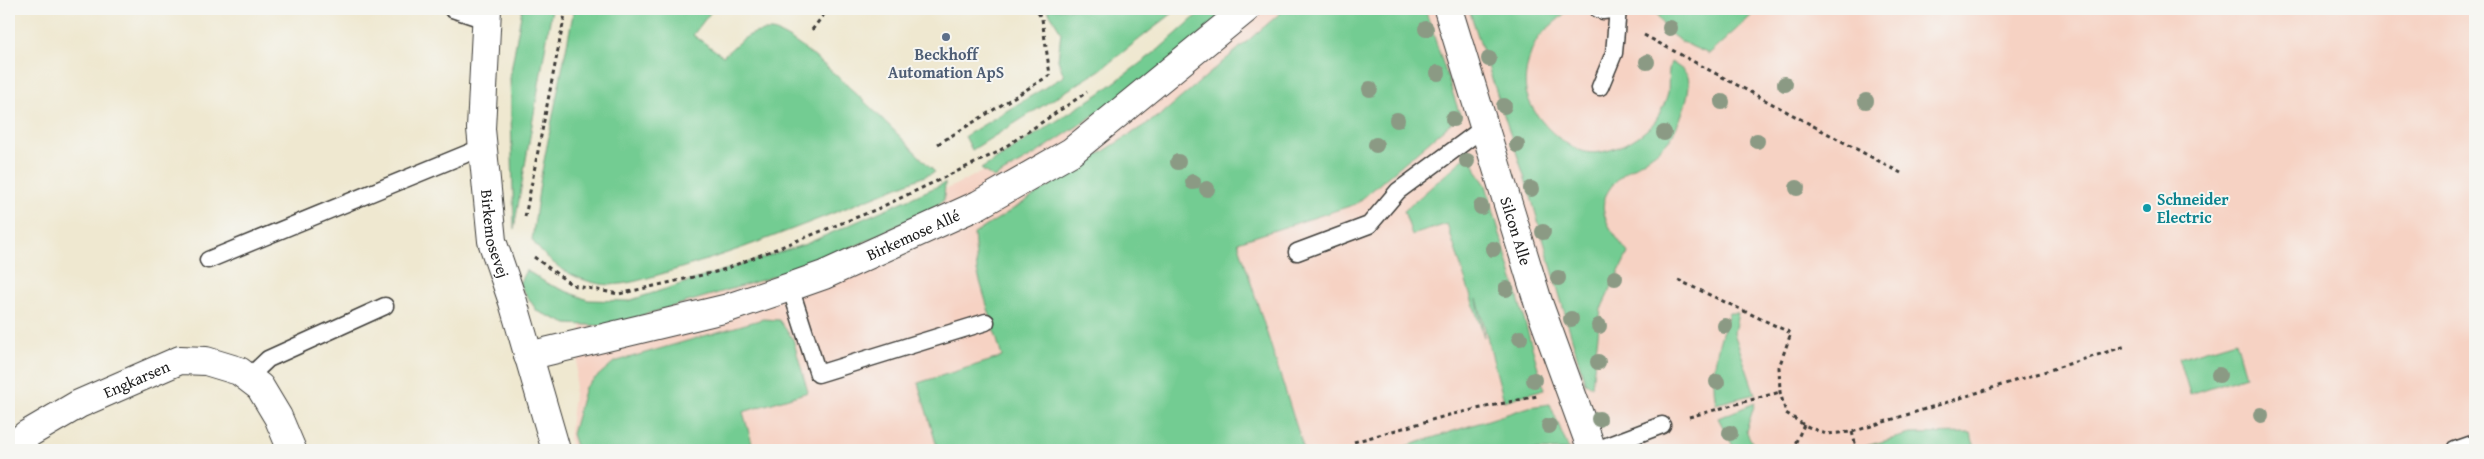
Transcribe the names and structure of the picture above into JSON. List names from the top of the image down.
{
  "streets": {
    "street": [
      "Silcon Alle",
      "Birkemosevej",
      "Birkemose Allé",
      "Engkarsen"
    ]
  },
  "crossings": [
    ["Birkemosevej", "Birkemose Allé"]
  ],
  "places": ["Beckhoff Automation ApS", "Schneider Electric"]
}
